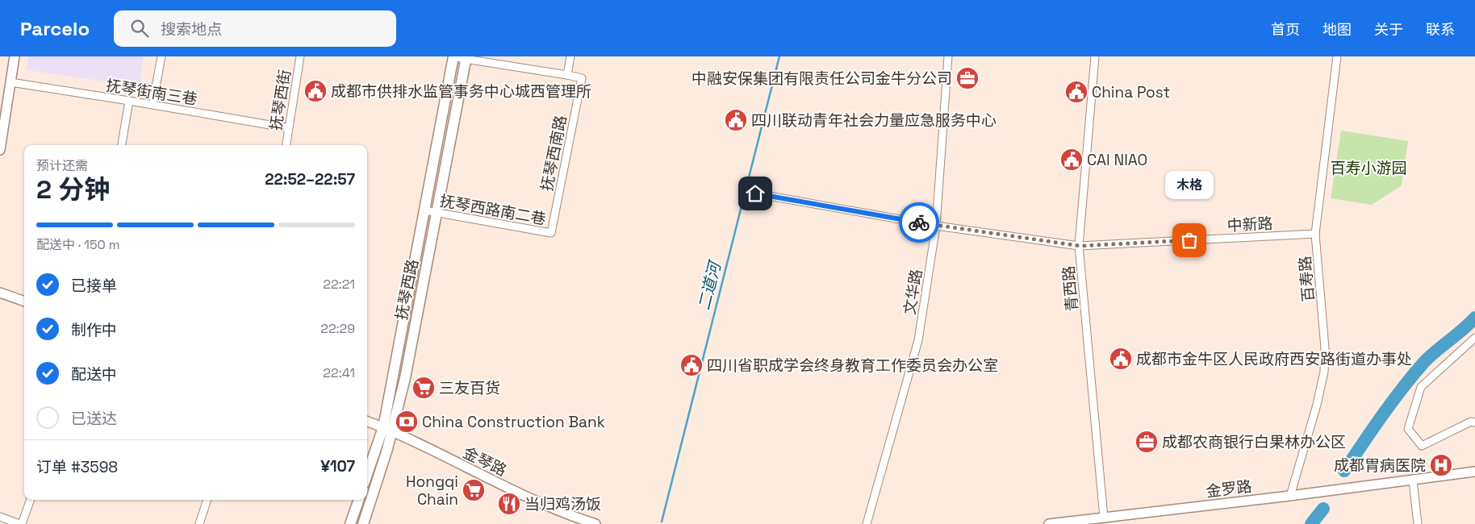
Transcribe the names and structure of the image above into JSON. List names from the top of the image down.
{
  "streets": {
    "main road": ["抚琴西路"],
    "street": [
      "抚琴街南三巷",
      "抚琴西街",
      "抚琴西南路",
      "抚琴西路南二巷",
      "中新路",
      "百寿路",
      "青西路",
      "文华路",
      "金琴路",
      "金罗路"
    ]
  },
  "crossings": [
    ["抚琴街南三巷", "抚琴西街"],
    ["抚琴西南路", "抚琴西路南二巷"],
    ["抚琴西路南二巷", "抚琴西路"],
    ["中新路", "百寿路"],
    ["中新路", "青西路"],
    ["中新路", "文华路"],
    ["百寿路", "金罗路"],
    ["青西路", "金罗路"],
    ["抚琴西路", "金琴路"]
  ],
  "water": ["二道河"],
  "parks": ["百寿小游园"],
  "places": {
    "office": ["中融安保集团有限责任公司金牛分公司", "成都农商银行白果林办公区"],
    "public building": [
      "成都市供排水监管事务中心城西管理所",
      "China Post",
      "四川联动青年社会力量应急服务中心",
      "CAI NIAO",
      "成都市金牛区人民政府西安路街道办事处",
      "四川省职成学会终身教育工作委员会办公室"
    ],
    "other": ["木格"],
    "supermarket": ["三友百货", "Hongqi Chain"],
    "bank": ["China Construction Bank"],
    "hospital": ["成都胃病医院"],
    "restaurant": ["当归鸡汤饭"]
  },
  "page": {
    "header": "Parcelo",
    "search": "搜索地点",
    "nav": [
      "首页",
      "地图",
      "关于",
      "联系"
    ],
    "heading": ["2 分钟", "预计还需", "22:52–22:57"],
    "panel": ["订单 #3598", "¥107"],
    "bubble": "木格",
    "bar": "配送中 · 150 m",
    "list": [
      ["已接单", "22:21"],
      ["制作中", "22:29"],
      ["配送中", "22:41"],
      "已送达"
    ]
  }
}
